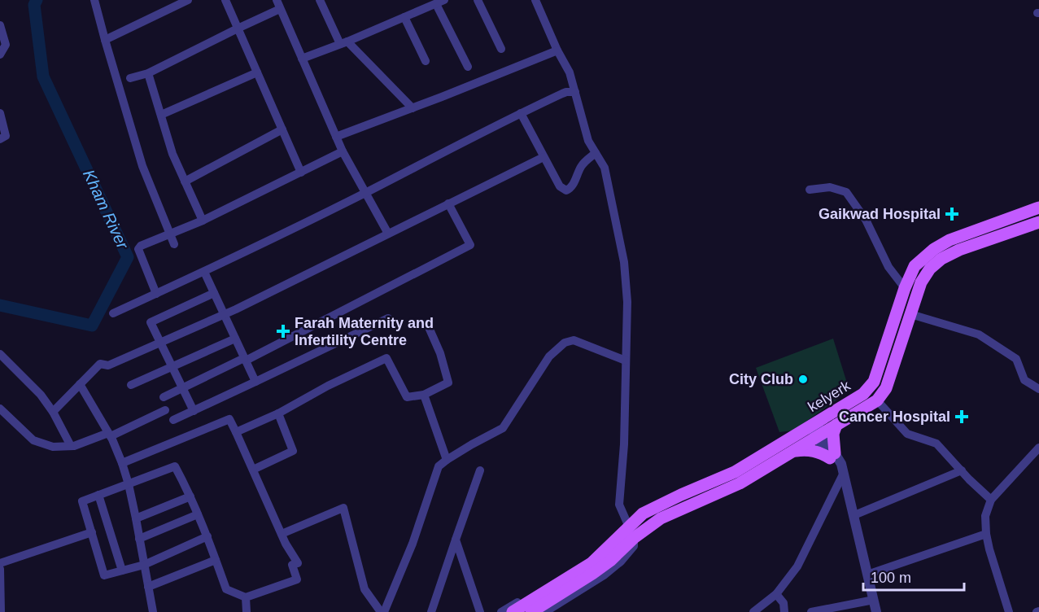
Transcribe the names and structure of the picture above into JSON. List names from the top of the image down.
{
  "streets": {
    "main road": ["kelyerk"]
  },
  "water": ["Kham River"],
  "places": {
    "health": ["Gaikwad Hospital", "Farah Maternity and Infertility Centre", "Cancer Hospital"],
    "other": ["City Club"]
  },
  "scale_bar": "100 m"
}
